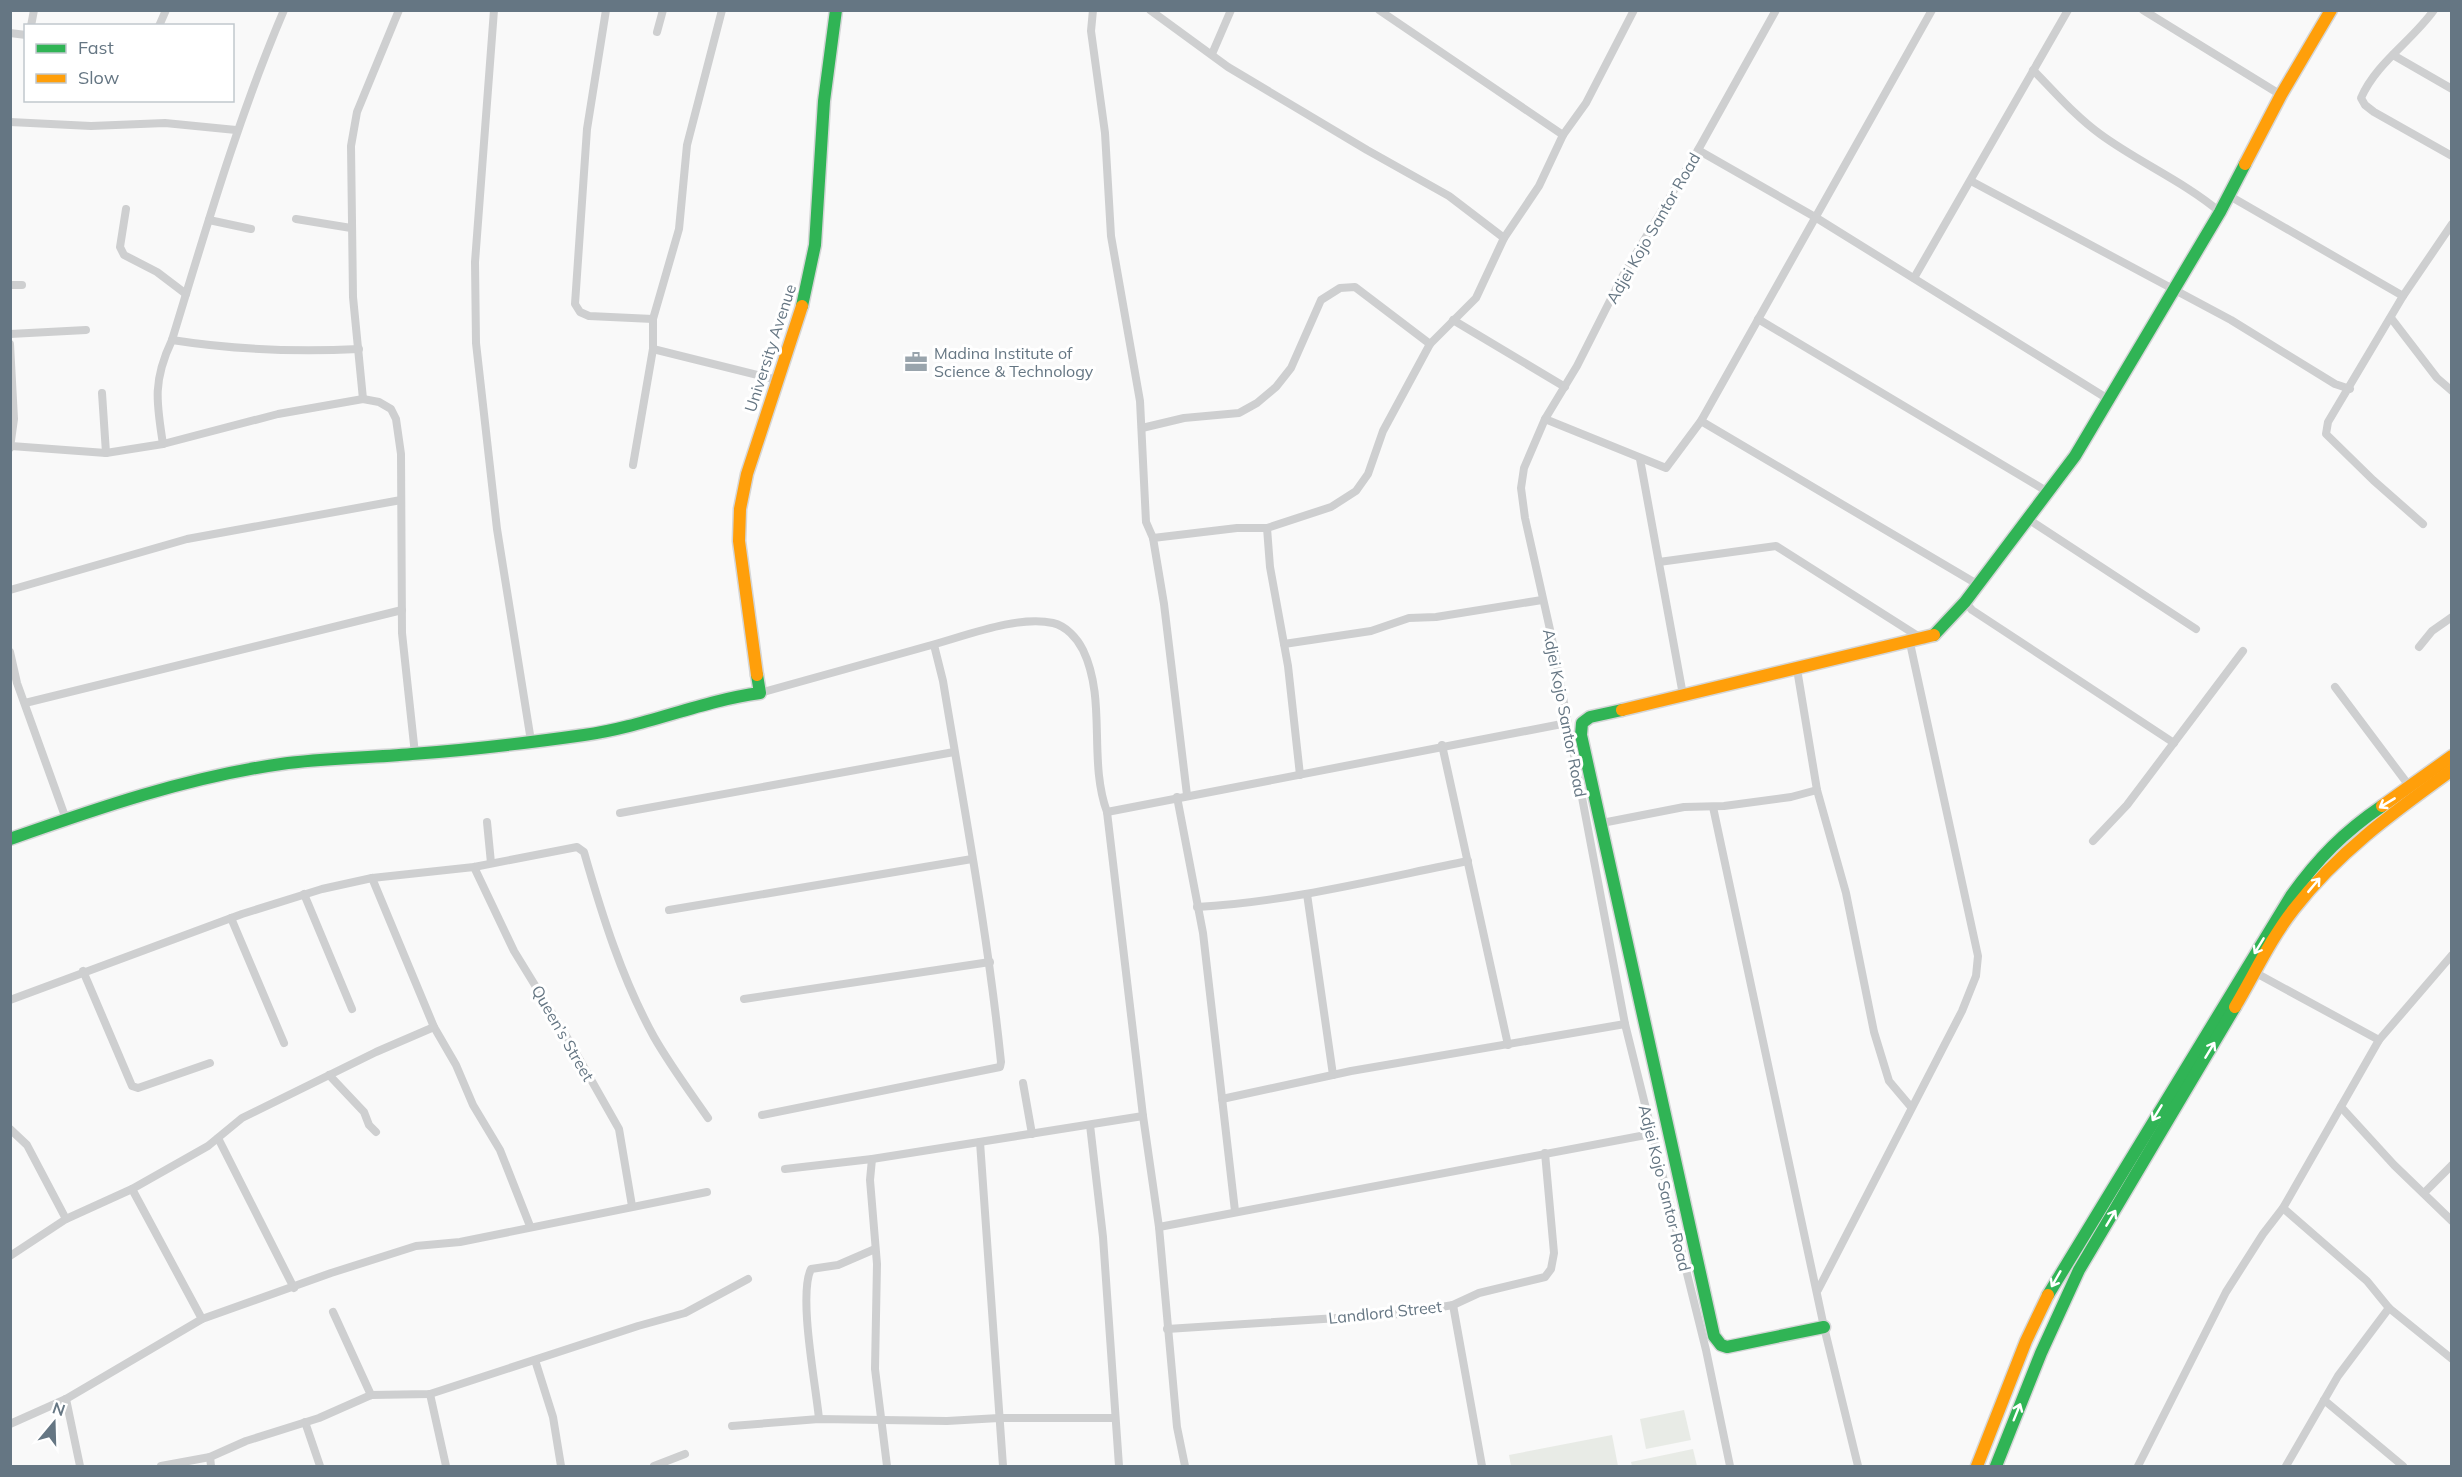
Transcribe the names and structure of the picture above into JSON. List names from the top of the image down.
{
  "streets": {
    "street": [
      "Adjei Kojo Santor Road",
      "University Avenue",
      "Queen’s Street",
      "Landlord Street"
    ]
  },
  "places": {
    "office": ["Madina Institute of Science & Technology"]
  },
  "legend": ["Fast", "Slow"],
  "north": "top"
}
